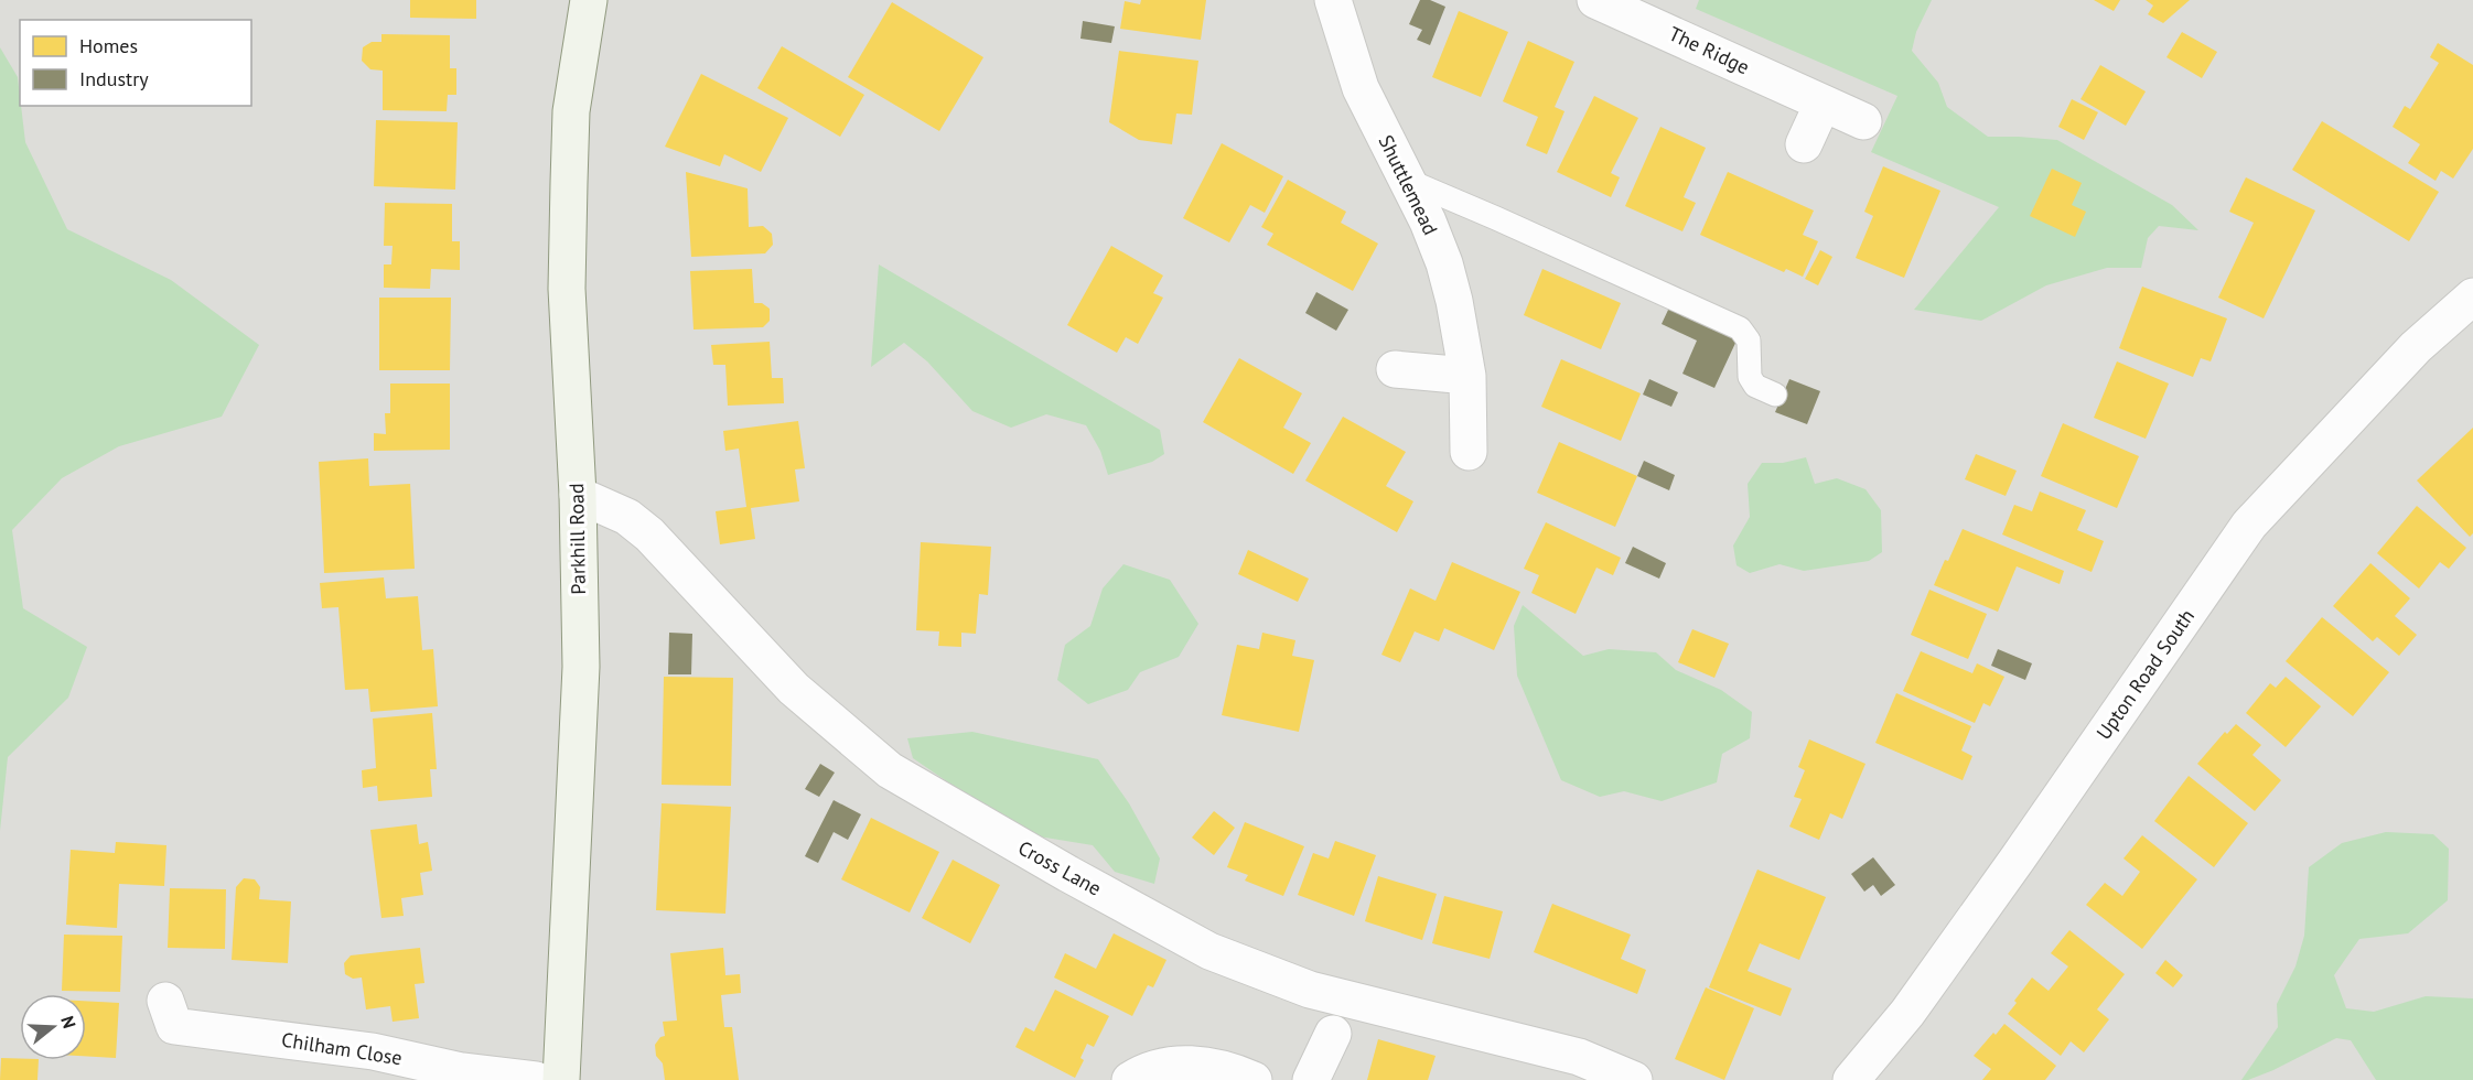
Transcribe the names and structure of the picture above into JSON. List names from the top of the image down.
{
  "streets": {
    "main road": ["Parkhill Road"],
    "street": [
      "The Ridge",
      "Shuttlemead",
      "Upton Road South",
      "Cross Lane",
      "Chilham Close"
    ]
  },
  "crossings": [
    ["Parkhill Road", "Cross Lane"]
  ],
  "legend": ["Homes", "Industry"],
  "north": "right"
}
